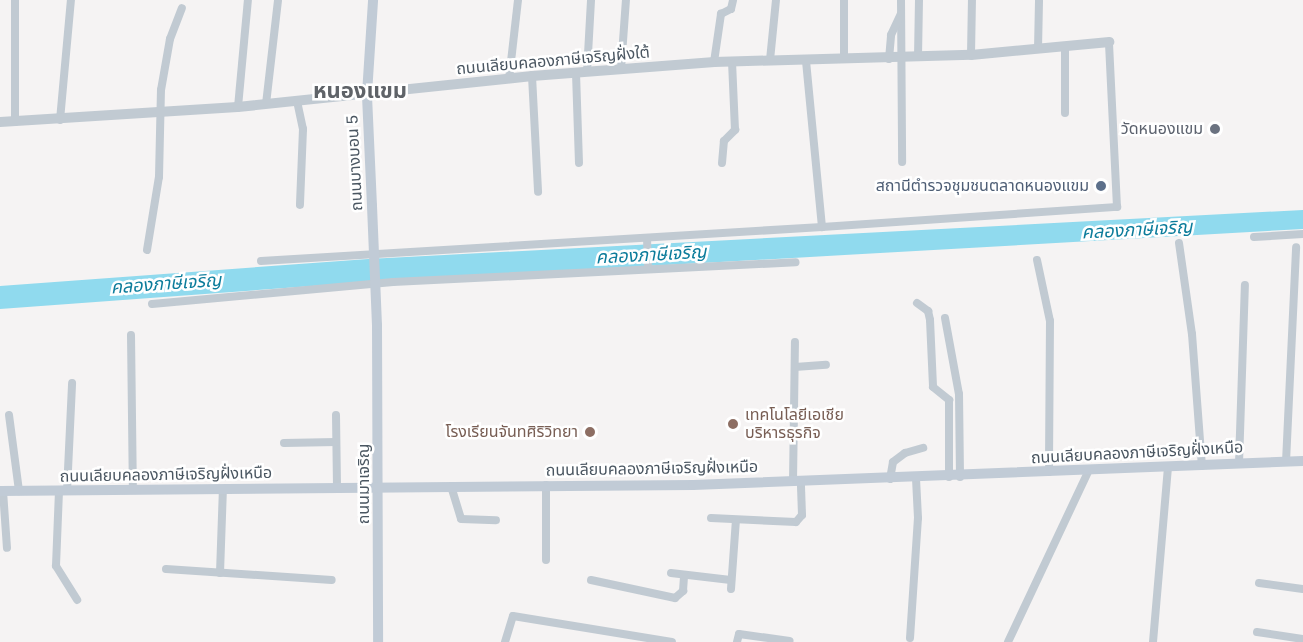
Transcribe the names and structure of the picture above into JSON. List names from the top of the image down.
{
  "streets": {
    "main road": ["ถนนบางบอน 5", "ถนนเลียบคลองภาษีเจริญฝั่งเหนือ", "ถนนมาเจริญ"],
    "street": ["ถนนเลียบคลองภาษีเจริญฝั่งใต้"]
  },
  "crossings": [
    ["ถนนเลียบคลองภาษีเจริญฝั่งใต้", "ถนนบางบอน 5"],
    ["ถนนบางบอน 5", "ถนนมาเจริญ"],
    ["ถนนเลียบคลองภาษีเจริญฝั่งเหนือ", "ถนนมาเจริญ"]
  ],
  "districts": ["หนองแขม"],
  "water": ["คลองภาษีเจริญ"],
  "places": [
    "วัดหนองแขม",
    "สถานีตำรวจชุมชนตลาดหนองแขม",
    "เทคโนโลยีเอเชีย บริหารธุรกิจ",
    "โรงเรียนจันทศิริวิทยา"
  ]
}
